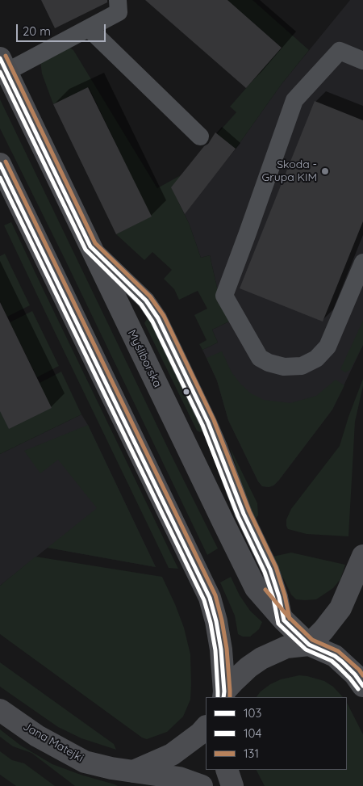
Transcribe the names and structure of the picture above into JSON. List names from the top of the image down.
{
  "streets": {
    "main road": ["Myśliborska", "Jana Matejki"]
  },
  "places": ["Skoda - Grupa KIM"],
  "lines": ["transit line 131", "transit line 103", "transit line 104"],
  "legend": ["103", "104", "131"],
  "scale_bar": "20 m"
}
